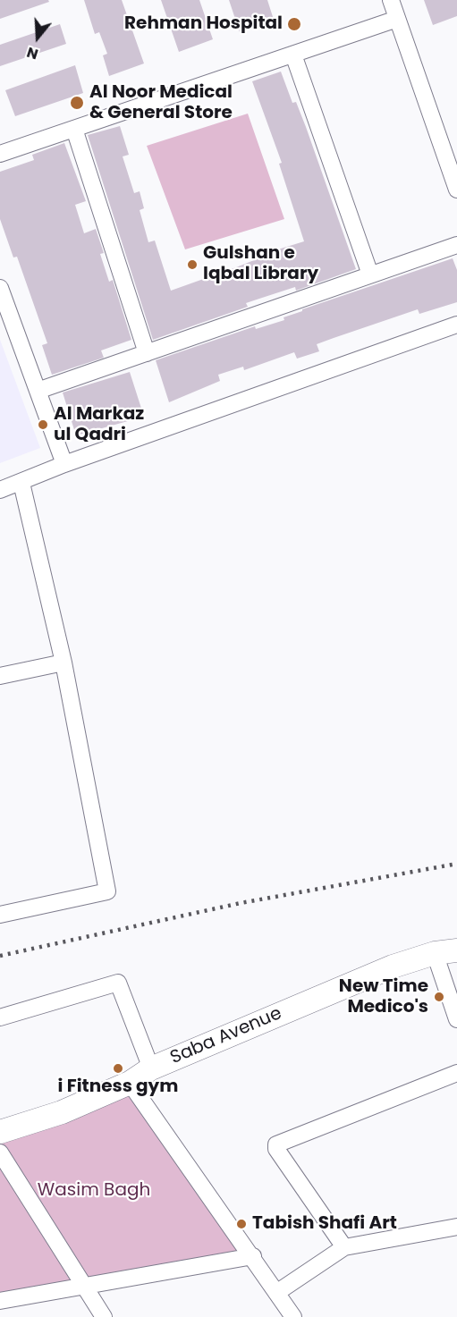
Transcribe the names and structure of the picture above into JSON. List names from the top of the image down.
{
  "streets": {
    "main road": ["Saba Avenue"]
  },
  "parks": ["Wasim Bagh"],
  "places": [
    "Rehman Hospital",
    "Al Noor Medical & General Store",
    "Gulshan e Iqbal Library",
    "Al Markaz ul Qadri",
    "New Time Medico's",
    "i Fitness gym",
    "Tabish Shafi Art"
  ],
  "north": "bottom"
}
